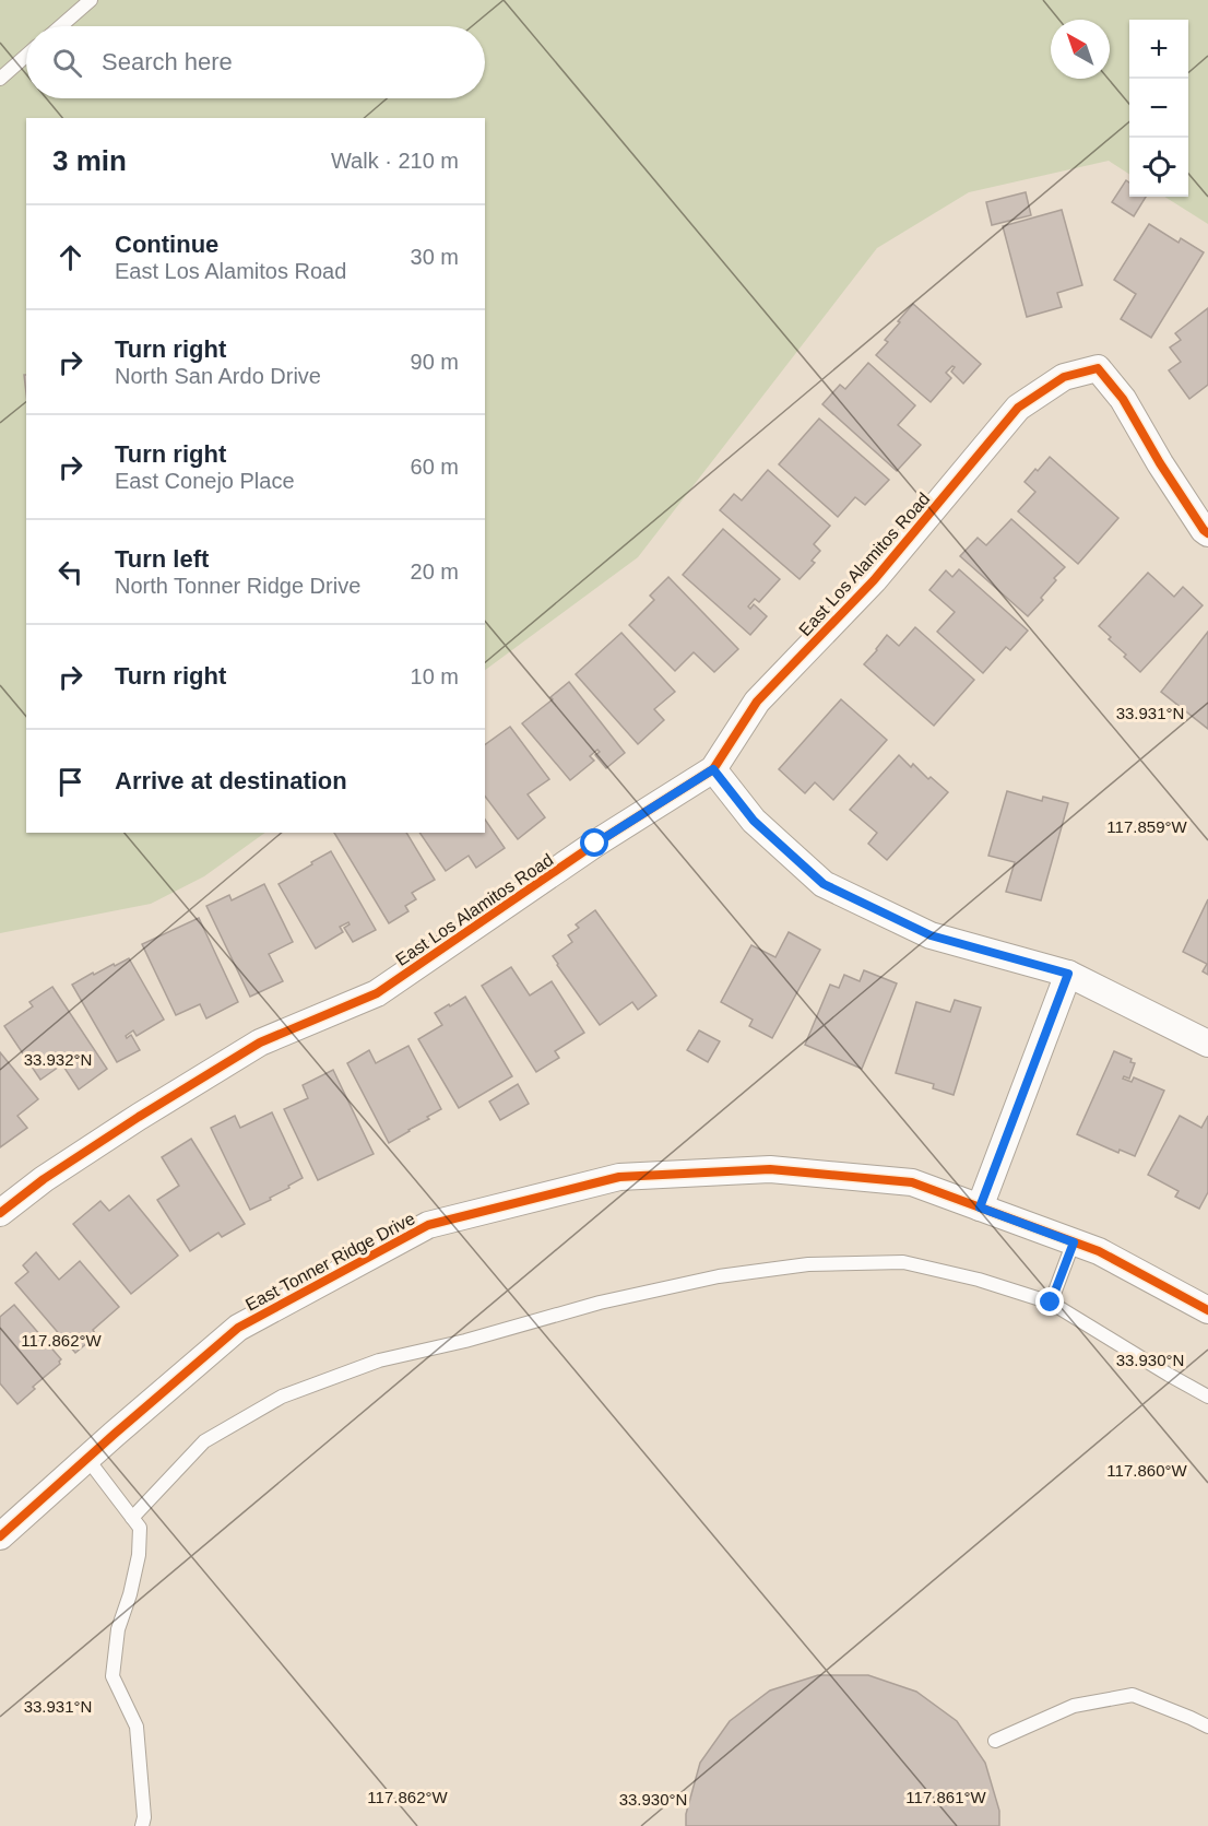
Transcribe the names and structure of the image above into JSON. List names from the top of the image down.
{
  "streets": {
    "street": ["East Los Alamitos Road", "East Tonner Ridge Drive"]
  },
  "north": "top left",
  "page": {
    "map_buttons": ["+", "−"],
    "search": "Search here",
    "heading": ["3 min", "Walk · 210 m"],
    "list": [
      ["Continue", "East Los Alamitos Road", "30 m"],
      ["Turn right", "North San Ardo Drive", "90 m"],
      ["Turn right", "East Conejo Place", "60 m"],
      ["Turn left", "North Tonner Ridge Drive", "20 m"],
      ["Turn right", "10 m"],
      "Arrive at destination"
    ]
  },
  "coordinates": [
    "33.931°N",
    "117.859°W",
    "33.932°N",
    "117.862°W",
    "33.930°N",
    "117.860°W",
    "117.861°W"
  ]
}
